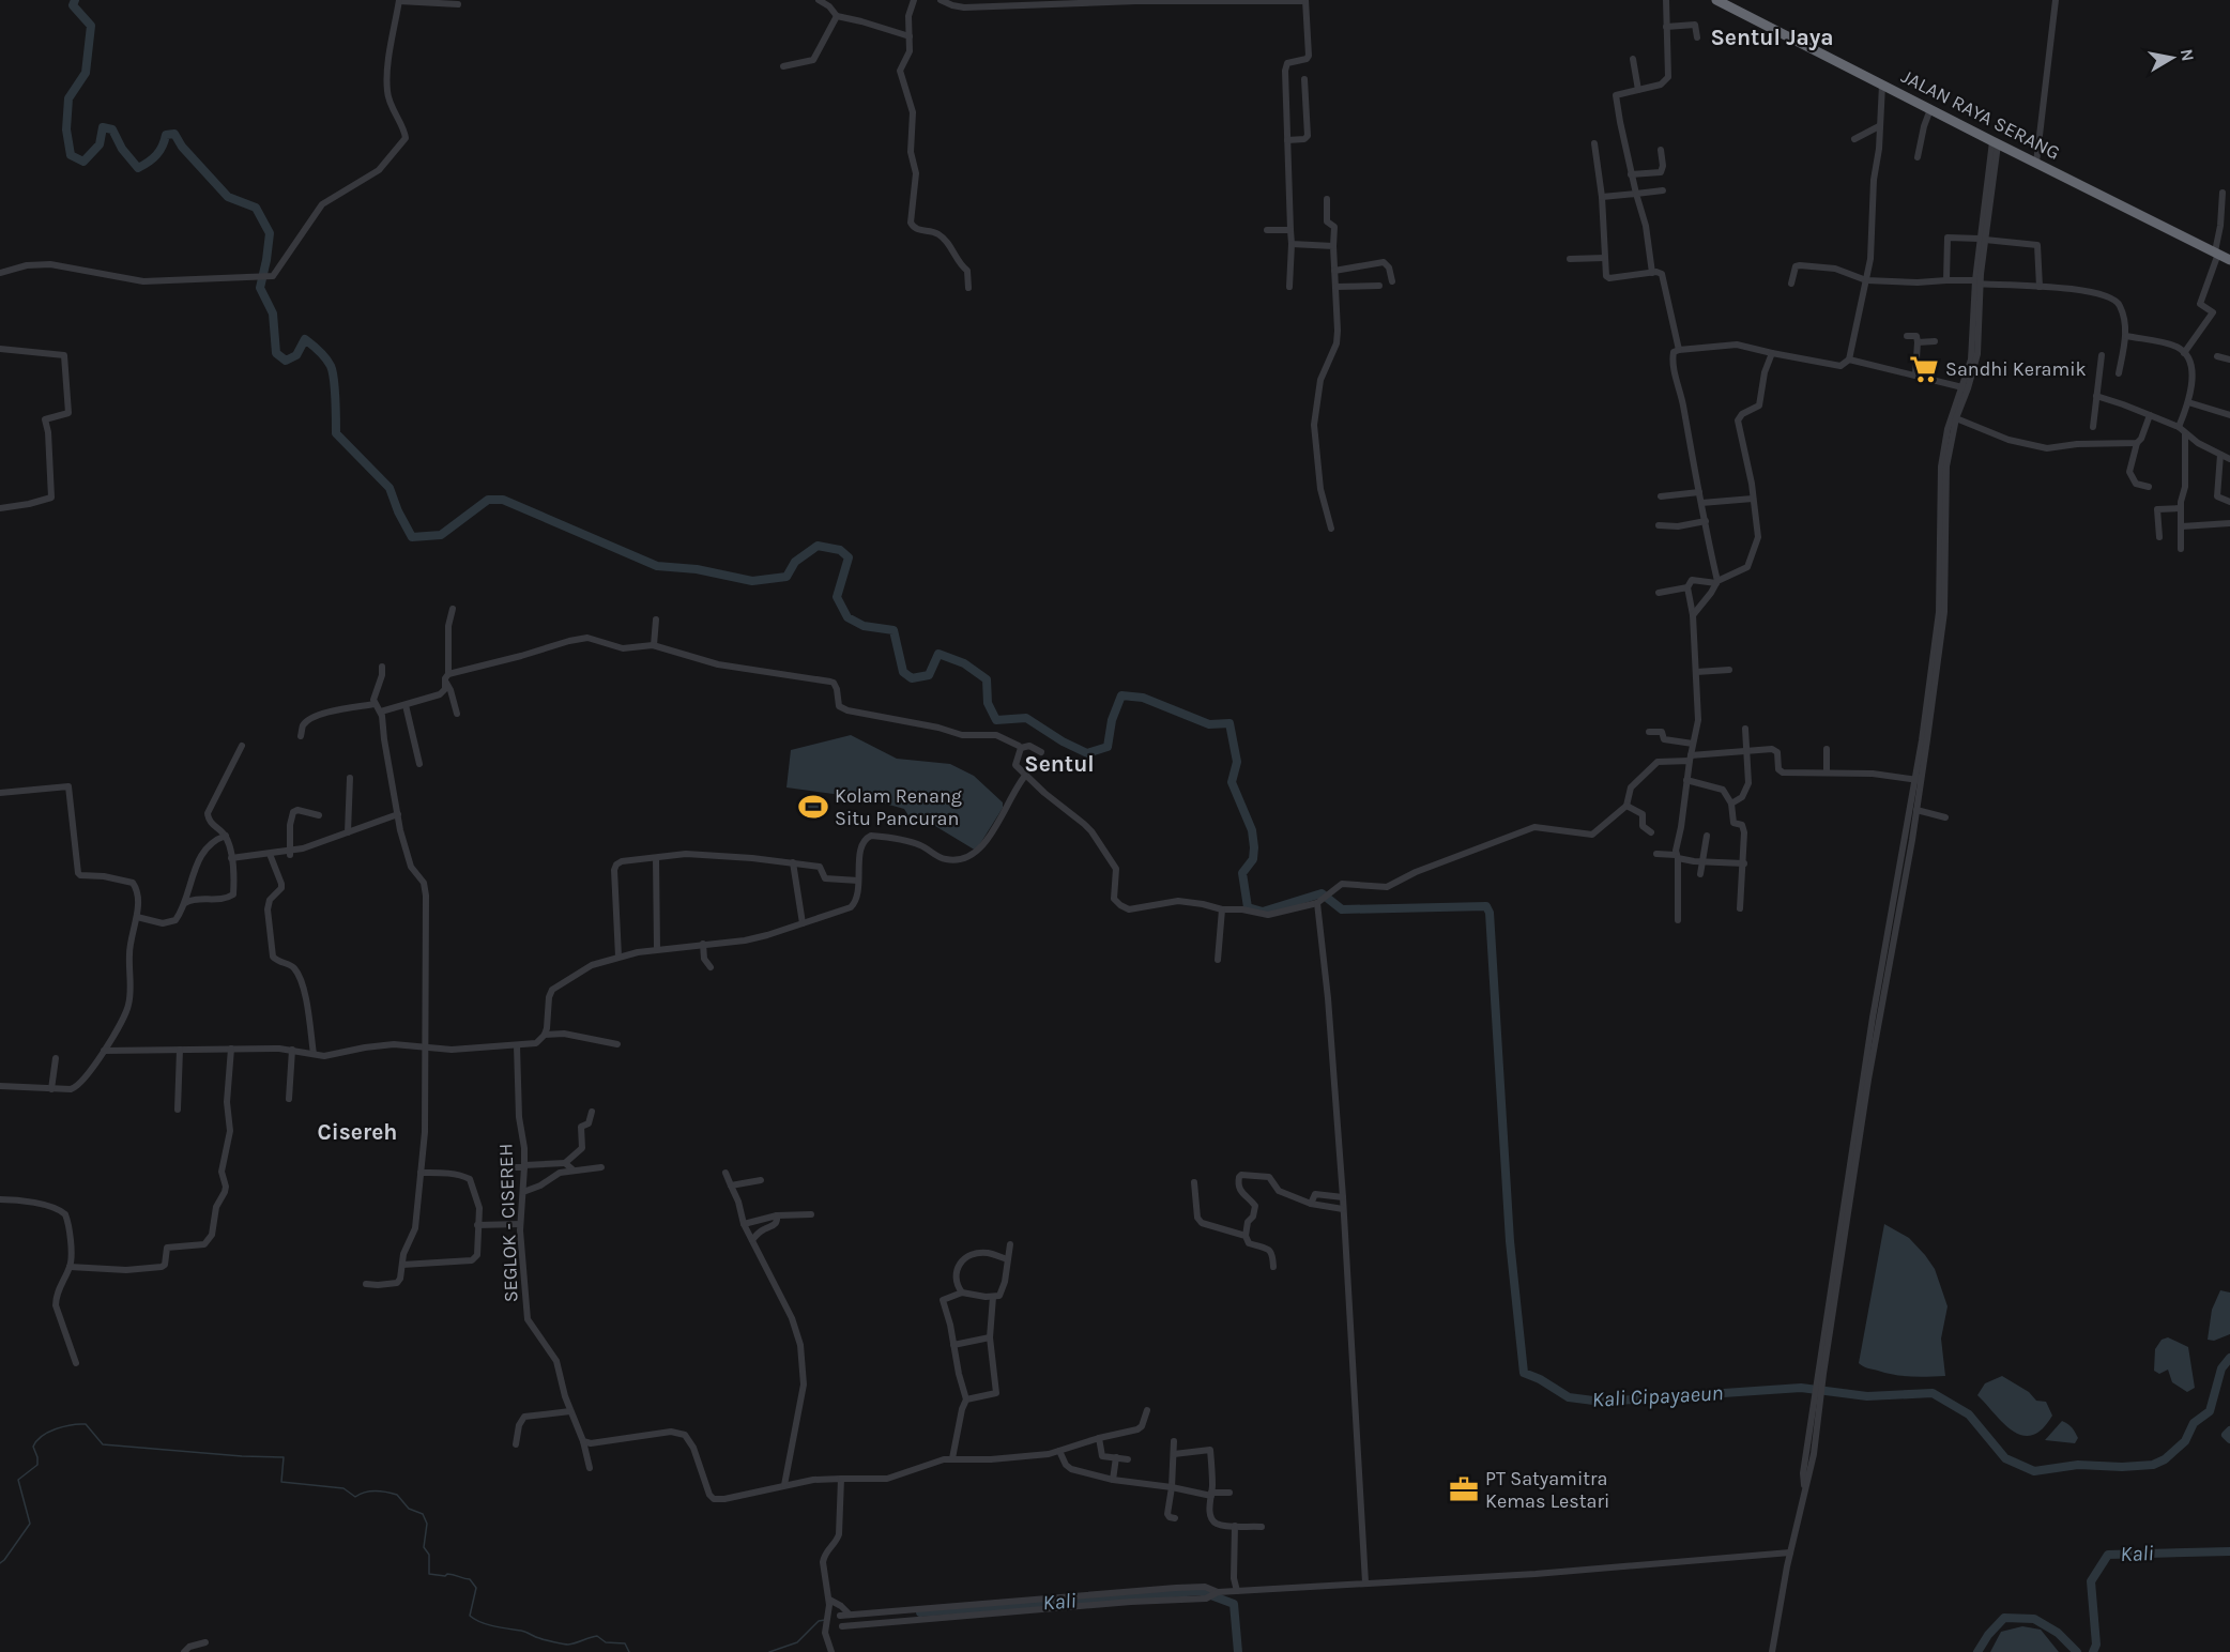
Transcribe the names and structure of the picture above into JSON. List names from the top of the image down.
{
  "streets": {
    "highway": ["JALAN RAYA SERANG"],
    "street": ["SEGLOK - CISEREH"]
  },
  "districts": ["Sentul Jaya", "Sentul", "Cisereh"],
  "water": ["Kali Cipayaeun", "Kali"],
  "places": {
    "supermarket": ["Sandhi Keramik"],
    "sports": ["Kolam Renang Situ Pancuran"],
    "office": ["PT Satyamitra Kemas Lestari"]
  },
  "north": "right"
}
